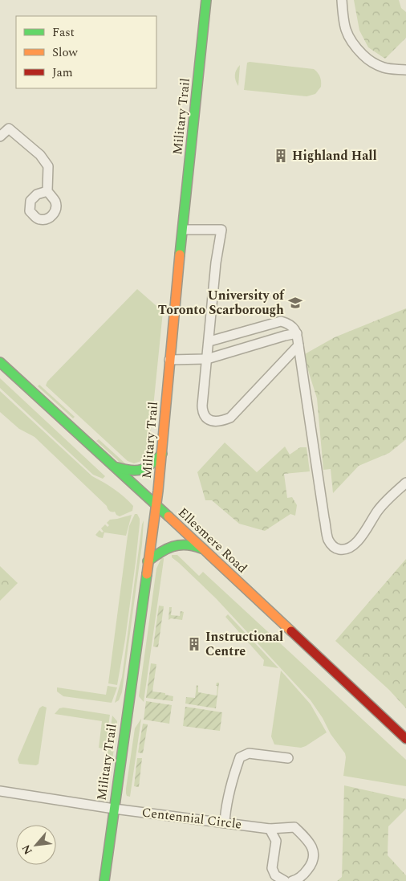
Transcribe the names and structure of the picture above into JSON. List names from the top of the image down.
{
  "streets": {
    "street": ["Military Trail", "Ellesmere Road", "Centennial Circle"]
  },
  "crossings": [
    ["Military Trail", "Ellesmere Road"],
    ["Military Trail", "Centennial Circle"]
  ],
  "places": {
    "building": ["Highland Hall", "Instructional Centre"],
    "school or university": ["University of Toronto Scarborough"]
  },
  "legend": ["Fast", "Slow", "Jam"],
  "north": "bottom left"
}
